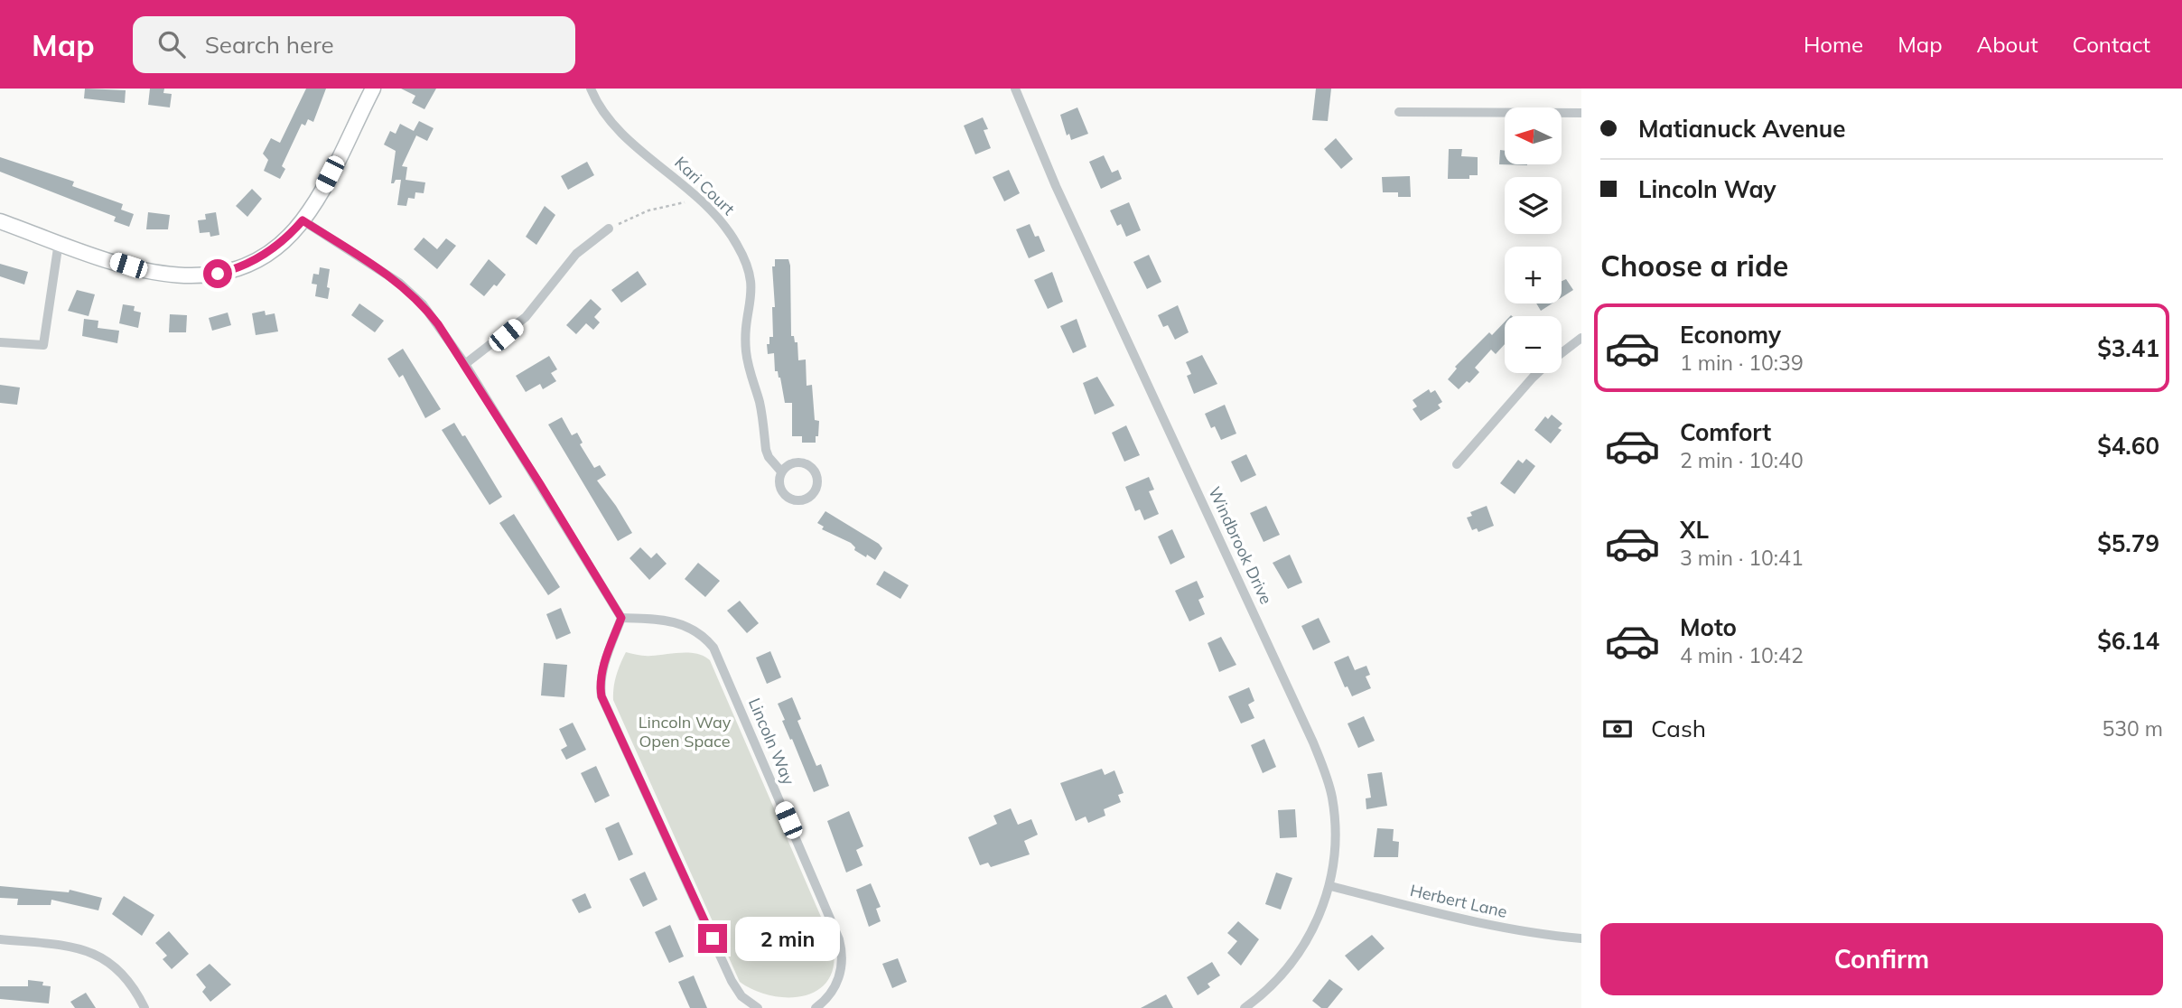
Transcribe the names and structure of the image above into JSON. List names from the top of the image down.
{
  "streets": {
    "street": [
      "Kari Court",
      "Windbrook Drive",
      "Lincoln Way",
      "Herbert Lane"
    ]
  },
  "crossings": [
    ["Windbrook Drive", "Herbert Lane"]
  ],
  "parks": ["Lincoln Way Open Space"],
  "north": "left",
  "page": {
    "header": "Map",
    "search": "Search here",
    "nav": [
      "Home",
      "Map",
      "About",
      "Contact"
    ],
    "banner": ["Matianuck Avenue", "Lincoln Way"],
    "map_buttons": ["+", "−"],
    "heading": "Choose a ride",
    "list": [
      {
        "name": "Economy",
        "note": "1 min · 10:39",
        "value": "$3.41"
      },
      {
        "name": "Comfort",
        "note": "2 min · 10:40",
        "value": "$4.60"
      },
      {
        "name": "XL",
        "note": "3 min · 10:41",
        "value": "$5.79"
      },
      {
        "name": "Moto",
        "note": "4 min · 10:42",
        "value": "$6.14"
      }
    ],
    "pay": ["Cash", "530 m"],
    "buttons": "Confirm",
    "bubble": "2 min"
  }
}
